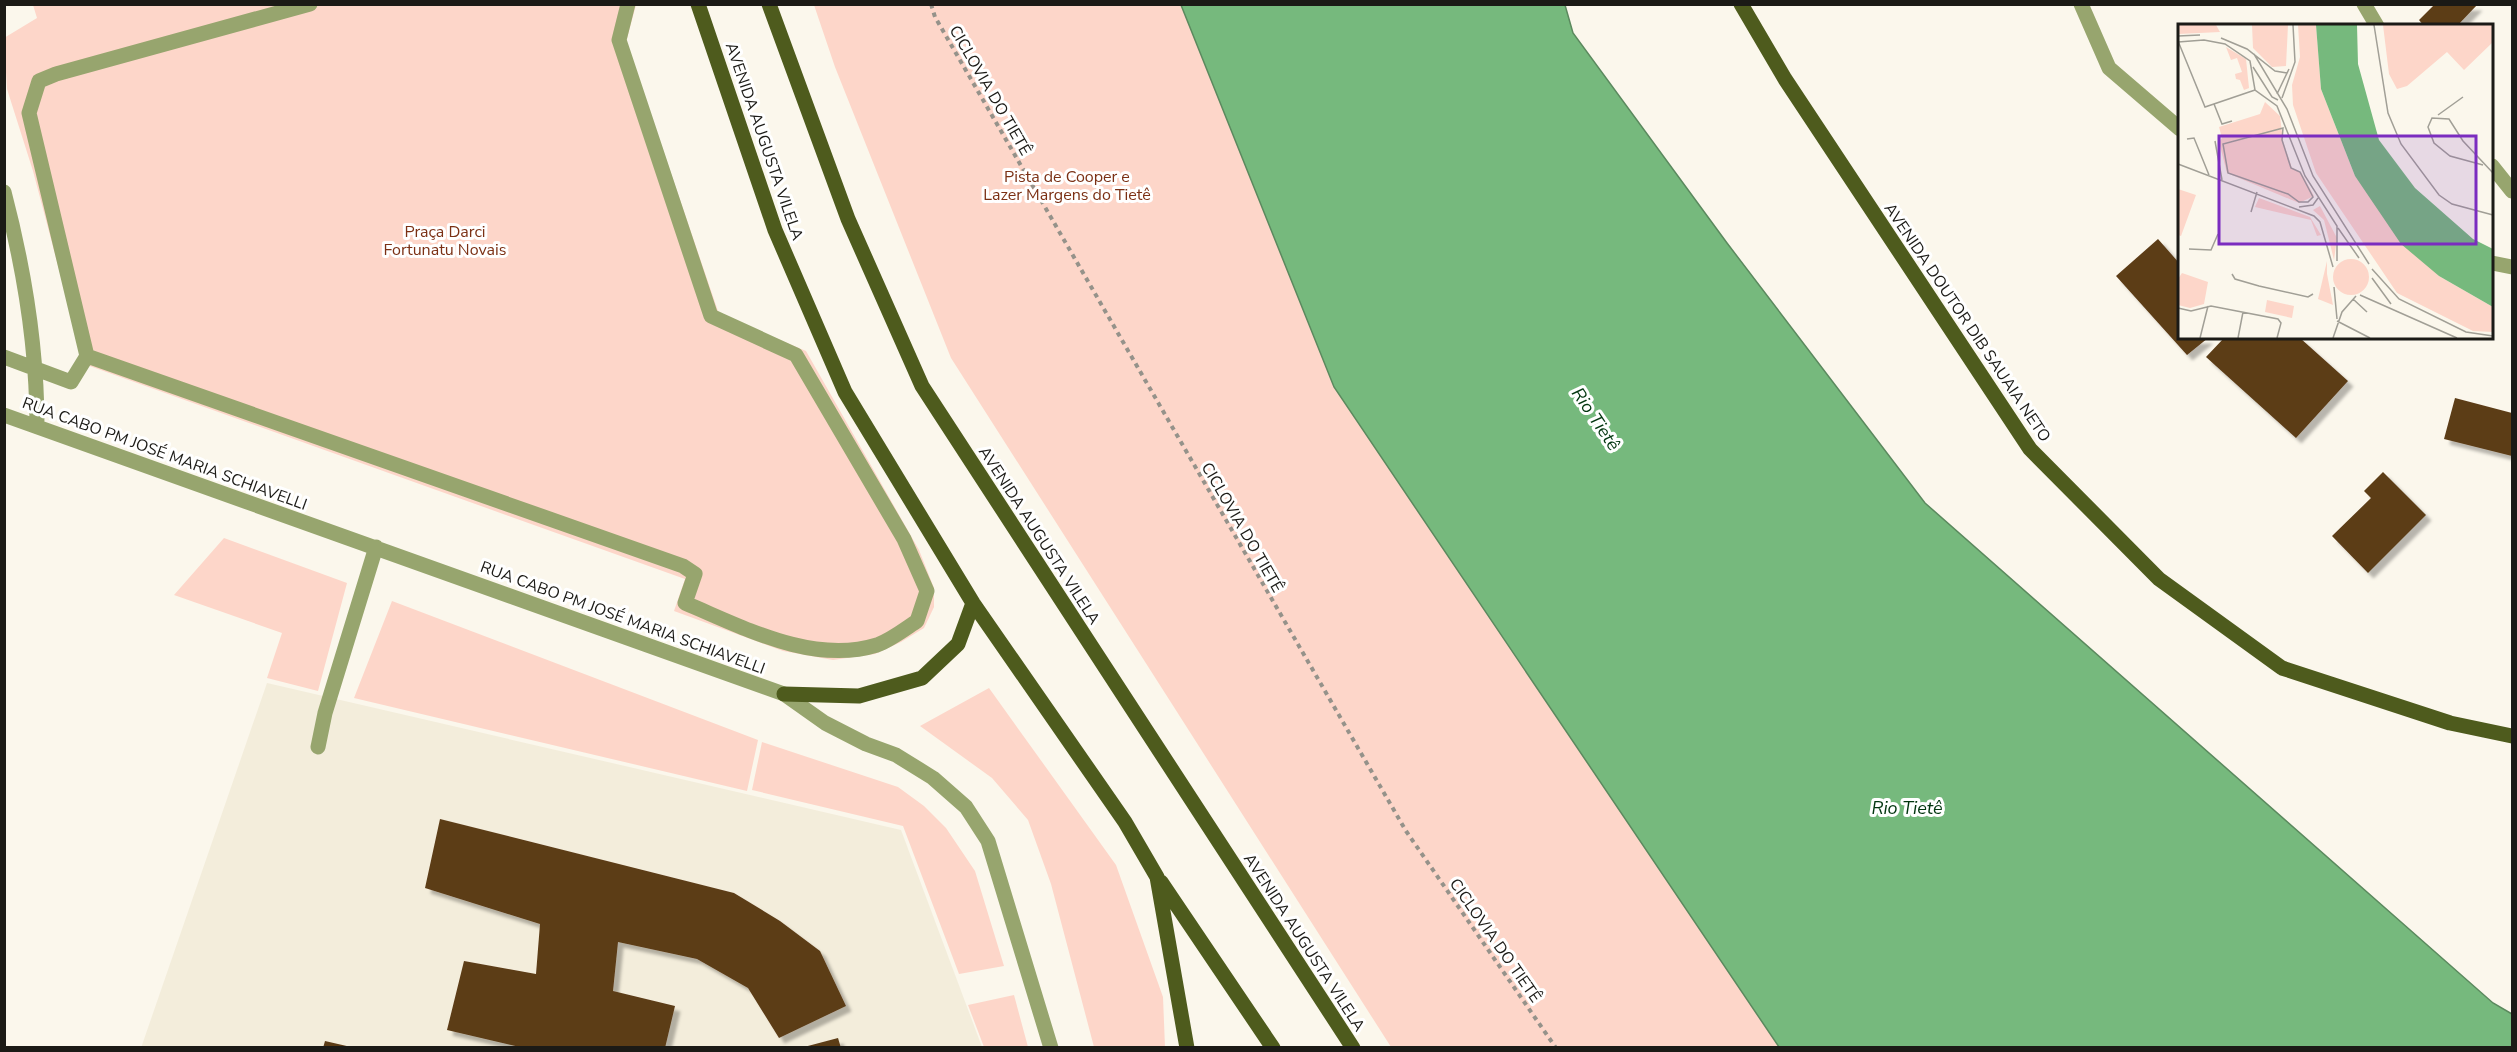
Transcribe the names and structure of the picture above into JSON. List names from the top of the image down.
{
  "streets": {
    "main road": ["AVENIDA AUGUSTA VILELA", "AVENIDA DOUTOR DIB SAUAIA NETO"],
    "street": ["RUA CABO PM JOSÉ MARIA SCHIAVELLI"],
    "path": ["CICLOVIA DO TIETÊ"]
  },
  "water": ["Rio Tietê"],
  "parks": ["Pista de Cooper e Lazer Margens do Tietê", "Praça Darci Fortunatu Novais"]
}
